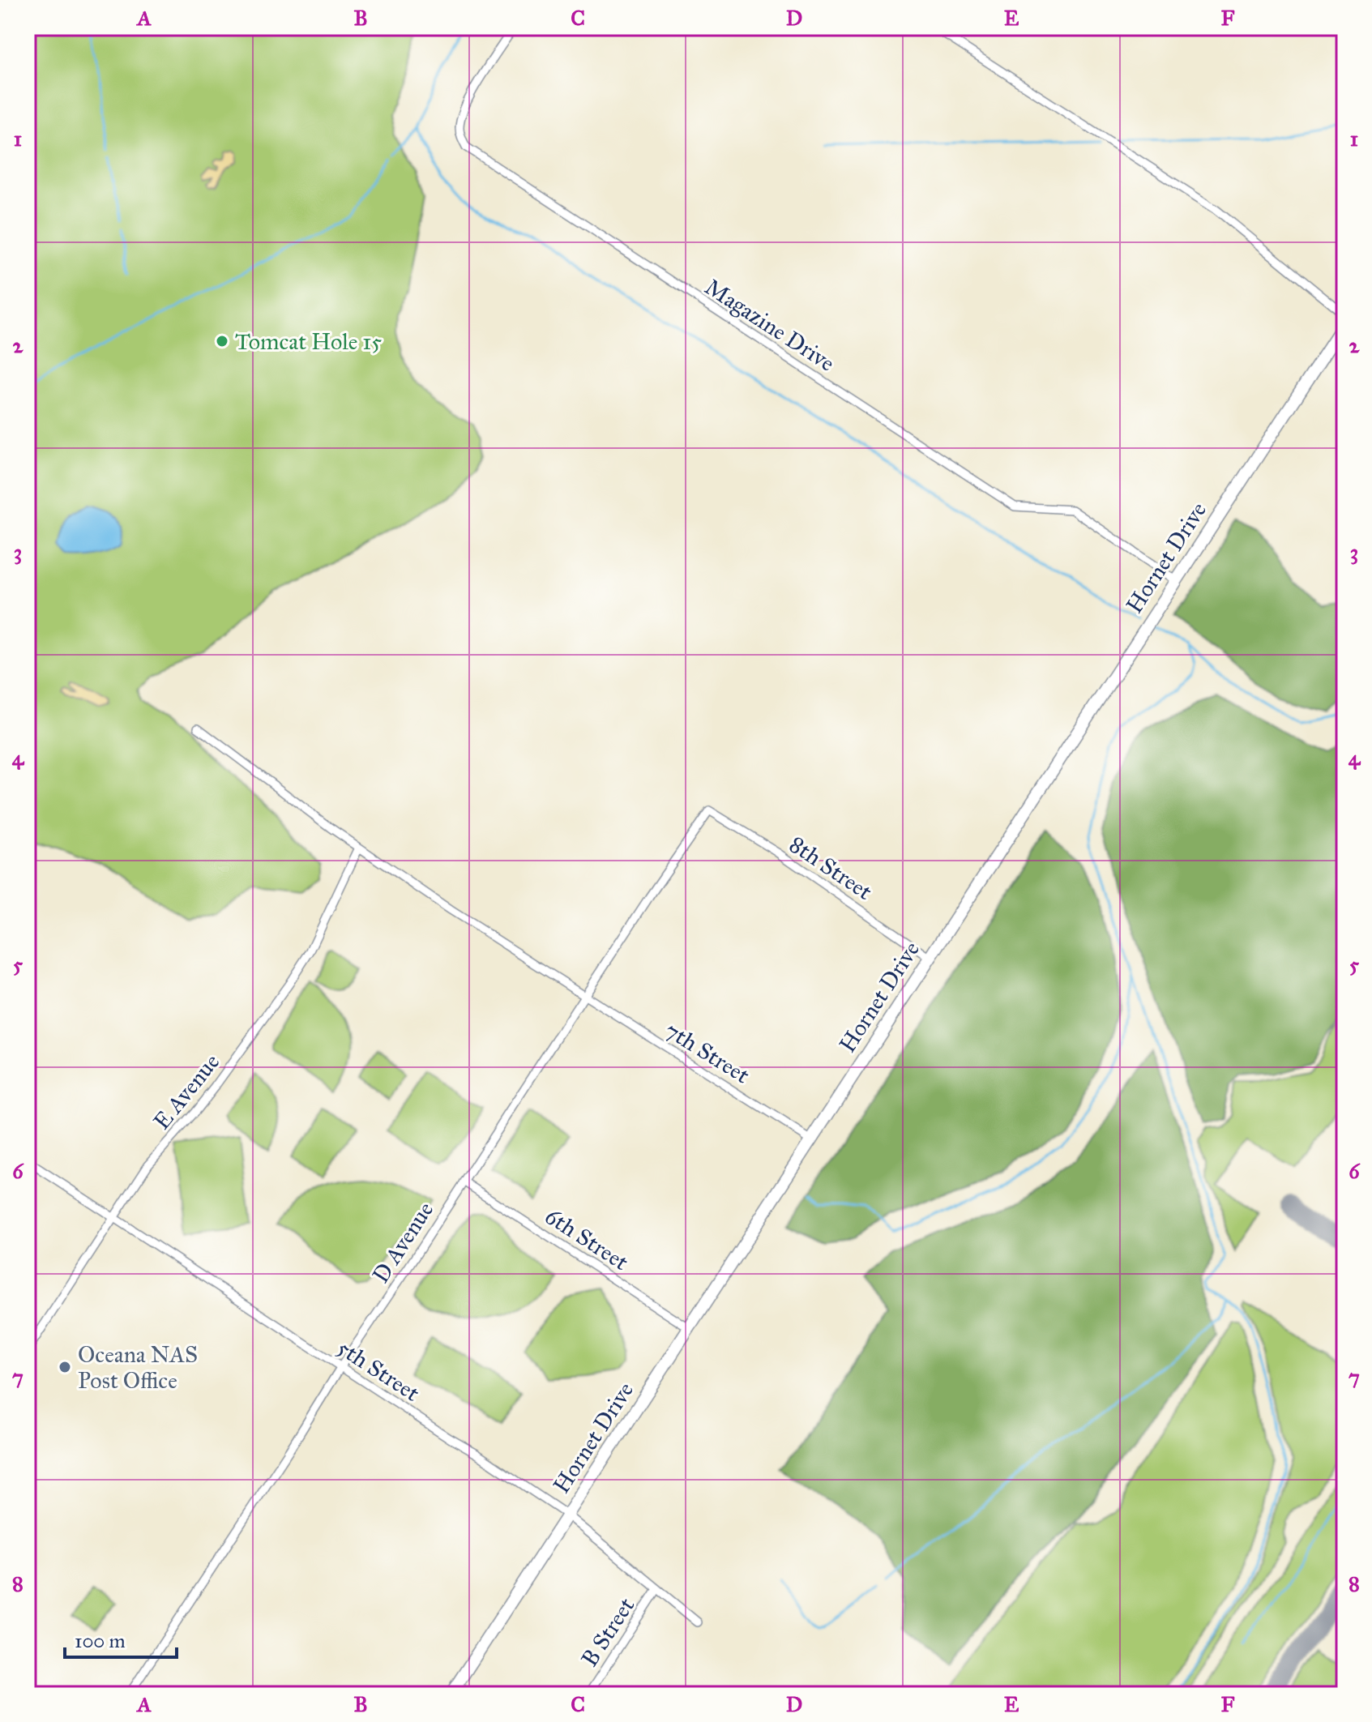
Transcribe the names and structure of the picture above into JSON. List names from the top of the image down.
{
  "streets": {
    "main road": ["Hornet Drive"],
    "street": [
      "Magazine Drive",
      "8th Street",
      "7th Street",
      "E Avenue",
      "6th Street",
      "D Avenue",
      "5th Street",
      "B Street"
    ]
  },
  "crossings": [
    ["Magazine Drive", "Hornet Drive"],
    ["Hornet Drive", "8th Street"],
    ["Hornet Drive", "7th Street"],
    ["Hornet Drive", "6th Street"],
    ["Hornet Drive", "5th Street"],
    ["8th Street", "D Avenue"],
    ["7th Street", "E Avenue"],
    ["7th Street", "D Avenue"],
    ["E Avenue", "5th Street"],
    ["6th Street", "D Avenue"],
    ["D Avenue", "5th Street"],
    ["5th Street", "B Street"]
  ],
  "places": ["Tomcat Hole 15", "Oceana NAS Post Office"],
  "scale_bar": "100 m",
  "grid": {
    "columns": [
      "A",
      "B",
      "C",
      "D",
      "E",
      "F"
    ],
    "rows": [
      "1",
      "2",
      "3",
      "4",
      "5",
      "6",
      "7",
      "8"
    ]
  }
}
